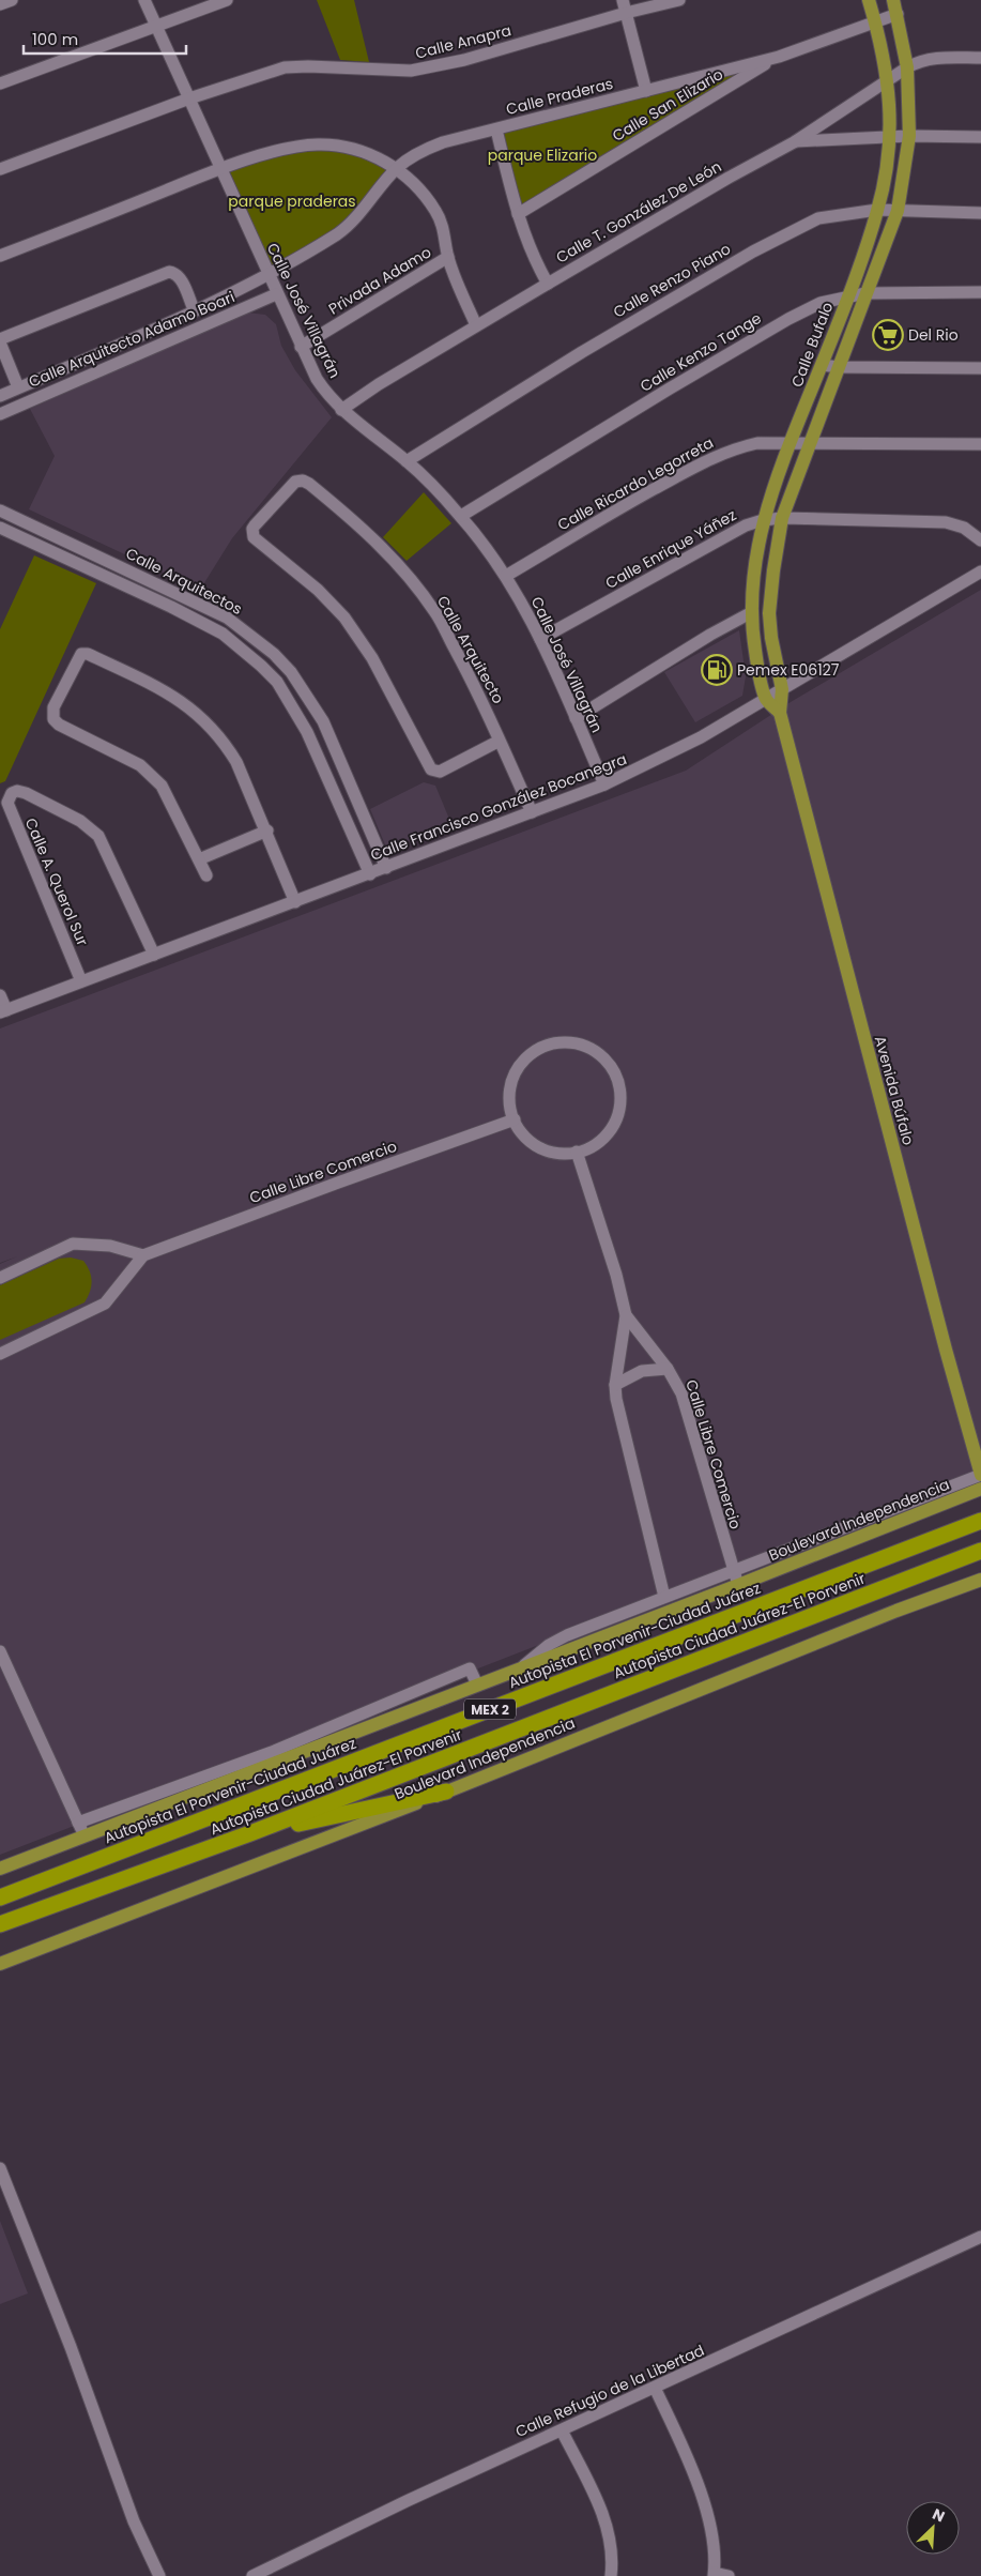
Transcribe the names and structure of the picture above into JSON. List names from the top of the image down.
{
  "streets": {
    "highway": ["Autopista Ciudad Juárez-El Porvenir", "Autopista El Porvenir-Ciudad Juárez", "MEX 2"],
    "main road": ["Calle Bufalo", "Avenida Búfalo", "Boulevard Independencia"],
    "street": [
      "Calle Anapra",
      "Calle Praderas",
      "Calle San Elizario",
      "Calle T. González De León",
      "Privada Adamo",
      "Calle Renzo Piano",
      "Calle José Villagrán",
      "Calle Arquitecto Adamo Boari",
      "Calle Kenzo Tange",
      "Calle Ricardo Legorreta",
      "Calle Enrique Yáñez",
      "Calle Arquitectos",
      "Calle Arquitecto",
      "Calle Francisco González Bocanegra",
      "Calle A. Querol Sur",
      "Calle Libre Comercio",
      "Calle Refugio de la Libertad"
    ]
  },
  "crossings": [
    ["Calle Anapra", "Calle José Villagrán"],
    ["Calle Praderas", "Calle San Elizario"],
    ["Calle Praderas", "Calle José Villagrán"],
    ["Calle Praderas", "Calle Arquitecto Adamo Boari"],
    ["Calle Praderas", "Calle Bufalo"],
    ["Calle T. González De León", "Calle José Villagrán"],
    ["Calle T. González De León", "Calle Bufalo"],
    ["Privada Adamo", "Calle José Villagrán"],
    ["Calle Renzo Piano", "Calle José Villagrán"],
    ["Calle Renzo Piano", "Calle Bufalo"],
    ["Calle José Villagrán", "Calle Arquitecto Adamo Boari"],
    ["Calle José Villagrán", "Calle Kenzo Tange"],
    ["Calle José Villagrán", "Calle Ricardo Legorreta"],
    ["Calle José Villagrán", "Calle Enrique Yáñez"],
    ["Calle José Villagrán", "Calle Francisco González Bocanegra"],
    ["Calle Bufalo", "Calle Kenzo Tange"],
    ["Calle Bufalo", "Calle Ricardo Legorreta"],
    ["Calle Bufalo", "Calle Enrique Yáñez"],
    ["Calle Bufalo", "Calle Francisco González Bocanegra"],
    ["Calle Bufalo", "Avenida Búfalo"],
    ["Calle Arquitectos", "Calle Francisco González Bocanegra"],
    ["Calle Arquitecto", "Calle Francisco González Bocanegra"],
    ["Calle Francisco González Bocanegra", "Calle A. Querol Sur"],
    ["Calle Francisco González Bocanegra", "Avenida Búfalo"],
    ["Calle Libre Comercio", "Boulevard Independencia"]
  ],
  "parks": ["parque Elizario", "parque praderas"],
  "places": {
    "supermarket": ["Del Rio"],
    "fuel station": ["Pemex E06127"]
  },
  "scale_bar": "100 m",
  "north": "top right"
}
